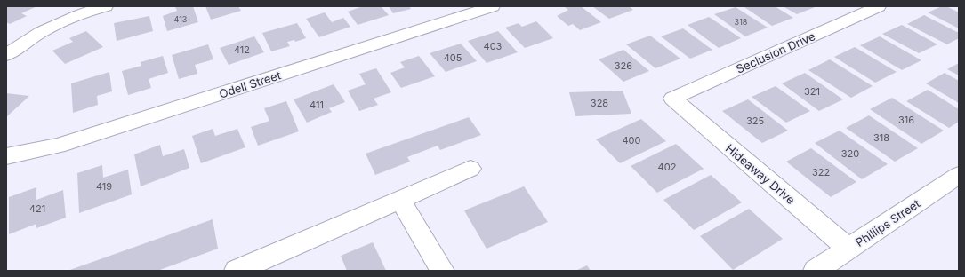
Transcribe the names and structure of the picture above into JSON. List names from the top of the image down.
{
  "streets": {
    "street": [
      "Seclusion Drive",
      "Odell Street",
      "Hideaway Drive",
      "Phillips Street"
    ]
  },
  "crossings": [
    ["Seclusion Drive", "Hideaway Drive"],
    ["Hideaway Drive", "Phillips Street"]
  ],
  "house_numbers": [
    "413",
    "318",
    "403",
    "412",
    "405",
    "326",
    "321",
    "328",
    "411",
    "316",
    "325",
    "318",
    "400",
    "320",
    "402",
    "322",
    "419",
    "421"
  ]
}
